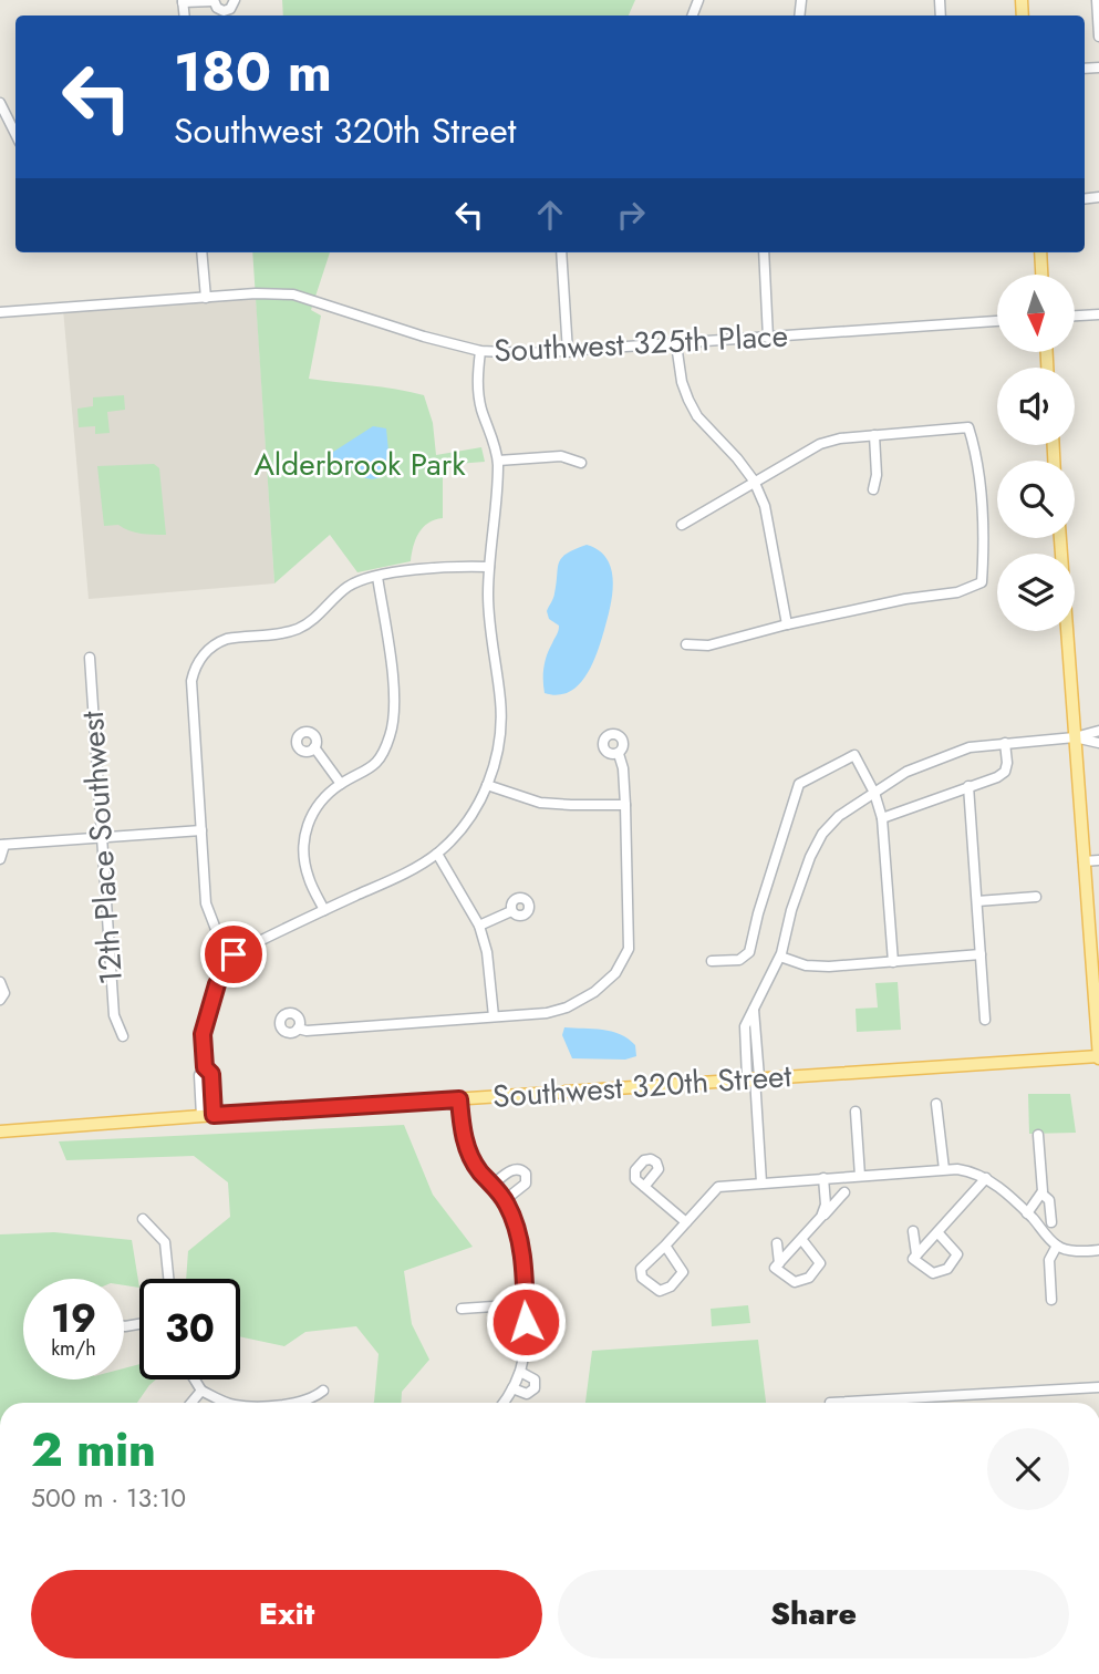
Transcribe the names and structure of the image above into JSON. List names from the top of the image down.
{
  "streets": {
    "main road": ["Southwest 320th Street"],
    "street": ["Southwest 325th Place", "12th Place Southwest"]
  },
  "parks": ["Alderbrook Park"],
  "north": "bottom",
  "page": {
    "turn": ["180 m", "Southwest 320th Street"],
    "speed": "19 km/h",
    "limit": "30",
    "heading": ["2 min", "500 m · 13:10"],
    "buttons": ["Exit", "Share"]
  }
}
